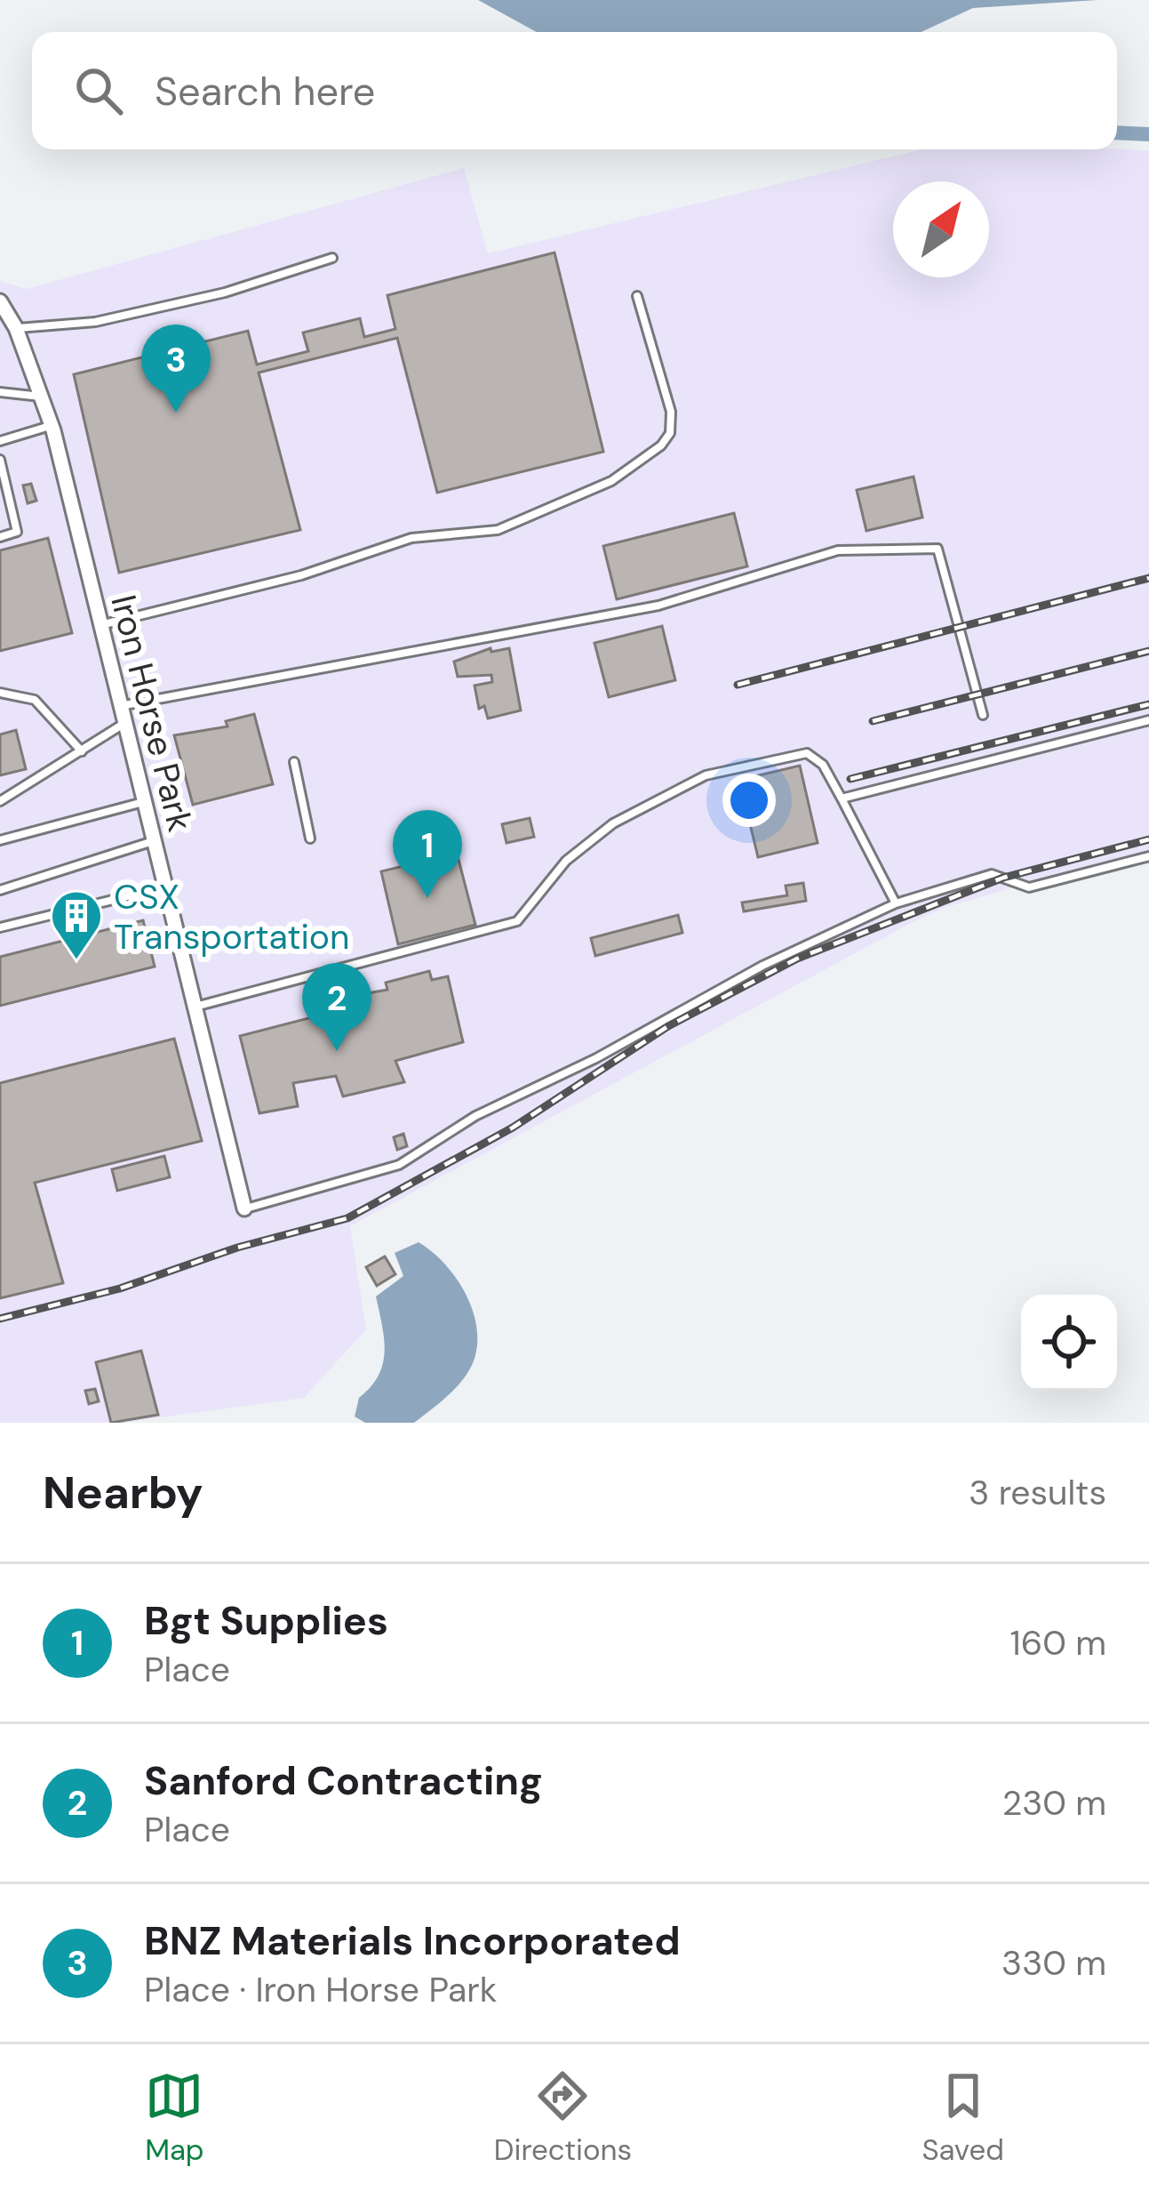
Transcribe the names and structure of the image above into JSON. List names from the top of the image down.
{
  "streets": {
    "street": ["Iron Horse Park"]
  },
  "places": {
    "building": ["CSX Transportation"]
  },
  "north": "top right",
  "page": {
    "search": "Search here",
    "pins": ["3", "1", "2"],
    "heading": ["Nearby", "3 results"],
    "list": [
      {
        "mark": "1",
        "name": "Bgt Supplies",
        "note": "Place",
        "value": "160 m"
      },
      {
        "mark": "2",
        "name": "Sanford Contracting",
        "note": "Place",
        "value": "230 m"
      },
      {
        "mark": "3",
        "name": "BNZ Materials Incorporated",
        "note": "Place · Iron Horse Park",
        "value": "330 m"
      }
    ],
    "nav": ["Map", "Directions", "Saved"]
  }
}
